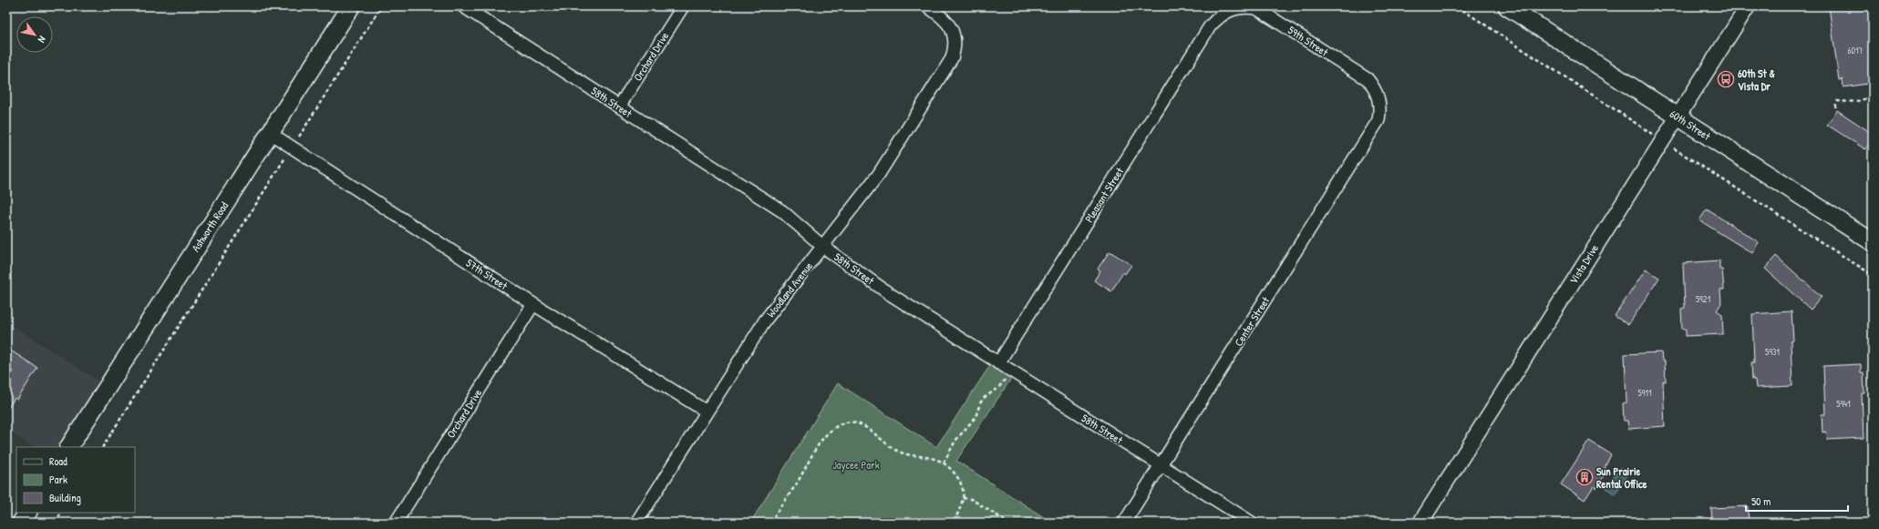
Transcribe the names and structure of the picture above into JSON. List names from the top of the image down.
{
  "streets": {
    "main road": ["60th Street", "Ashworth Road"],
    "street": [
      "59th Street",
      "Orchard Drive",
      "58th Street",
      "Pleasant Street",
      "Vista Drive",
      "57th Street",
      "Woodland Avenue",
      "Center Street"
    ]
  },
  "crossings": [
    ["59th Street", "Pleasant Street"],
    ["59th Street", "Center Street"],
    ["Orchard Drive", "58th Street"],
    ["Orchard Drive", "57th Street"],
    ["58th Street", "Pleasant Street"],
    ["58th Street", "Woodland Avenue"],
    ["58th Street", "Center Street"],
    ["60th Street", "Vista Drive"],
    ["Ashworth Road", "57th Street"],
    ["57th Street", "Woodland Avenue"]
  ],
  "parks": ["Jaycee Park"],
  "places": {
    "bus stop": ["60th St & Vista Dr"],
    "building": ["Sun Prairie Rental Office"]
  },
  "house_numbers": [
    "6017",
    "5921",
    "5931",
    "5911",
    "5941"
  ],
  "legend": ["Road", "Park", "Building"],
  "scale_bar": "50 m",
  "north": "bottom right"
}
